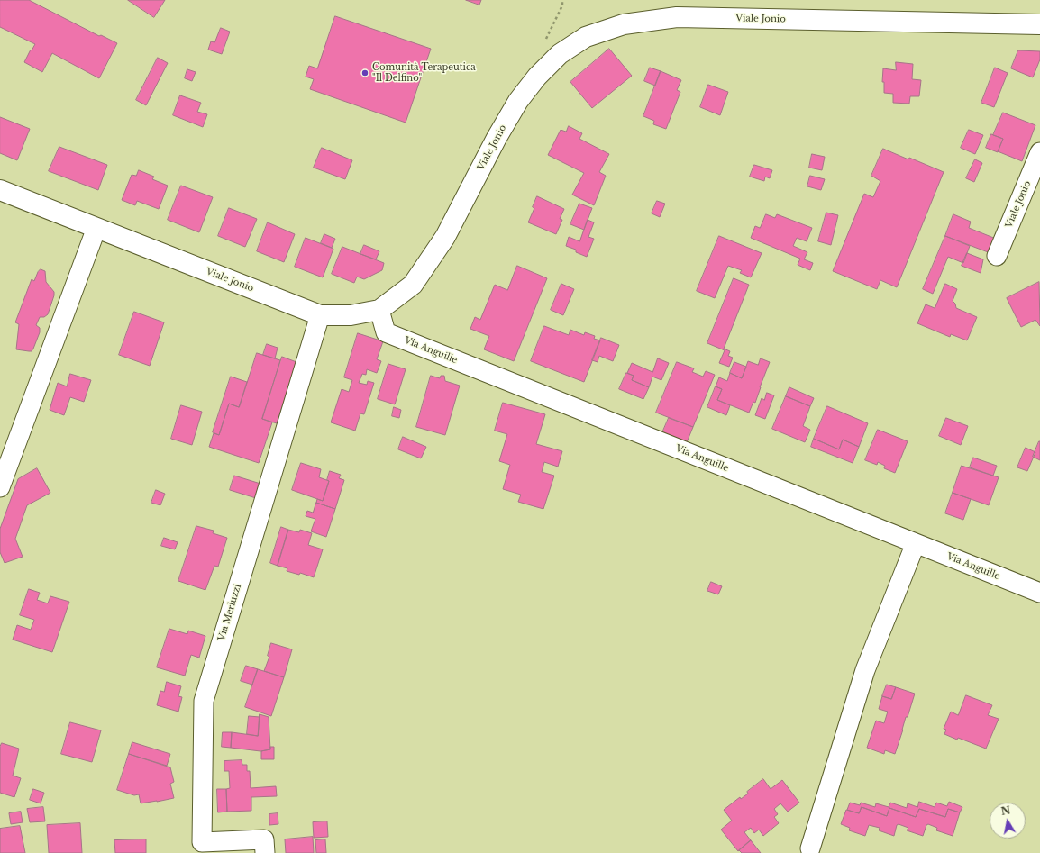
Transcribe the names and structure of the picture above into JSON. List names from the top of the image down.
{
  "streets": {
    "street": ["Viale Jonio", "Via Anguille", "Via Merluzzi"]
  },
  "crossings": [
    ["Viale Jonio", "Via Anguille"],
    ["Viale Jonio", "Via Merluzzi"]
  ],
  "places": ["Comunità Terapeutica \"Il Delfino\""],
  "north": "top"
}
